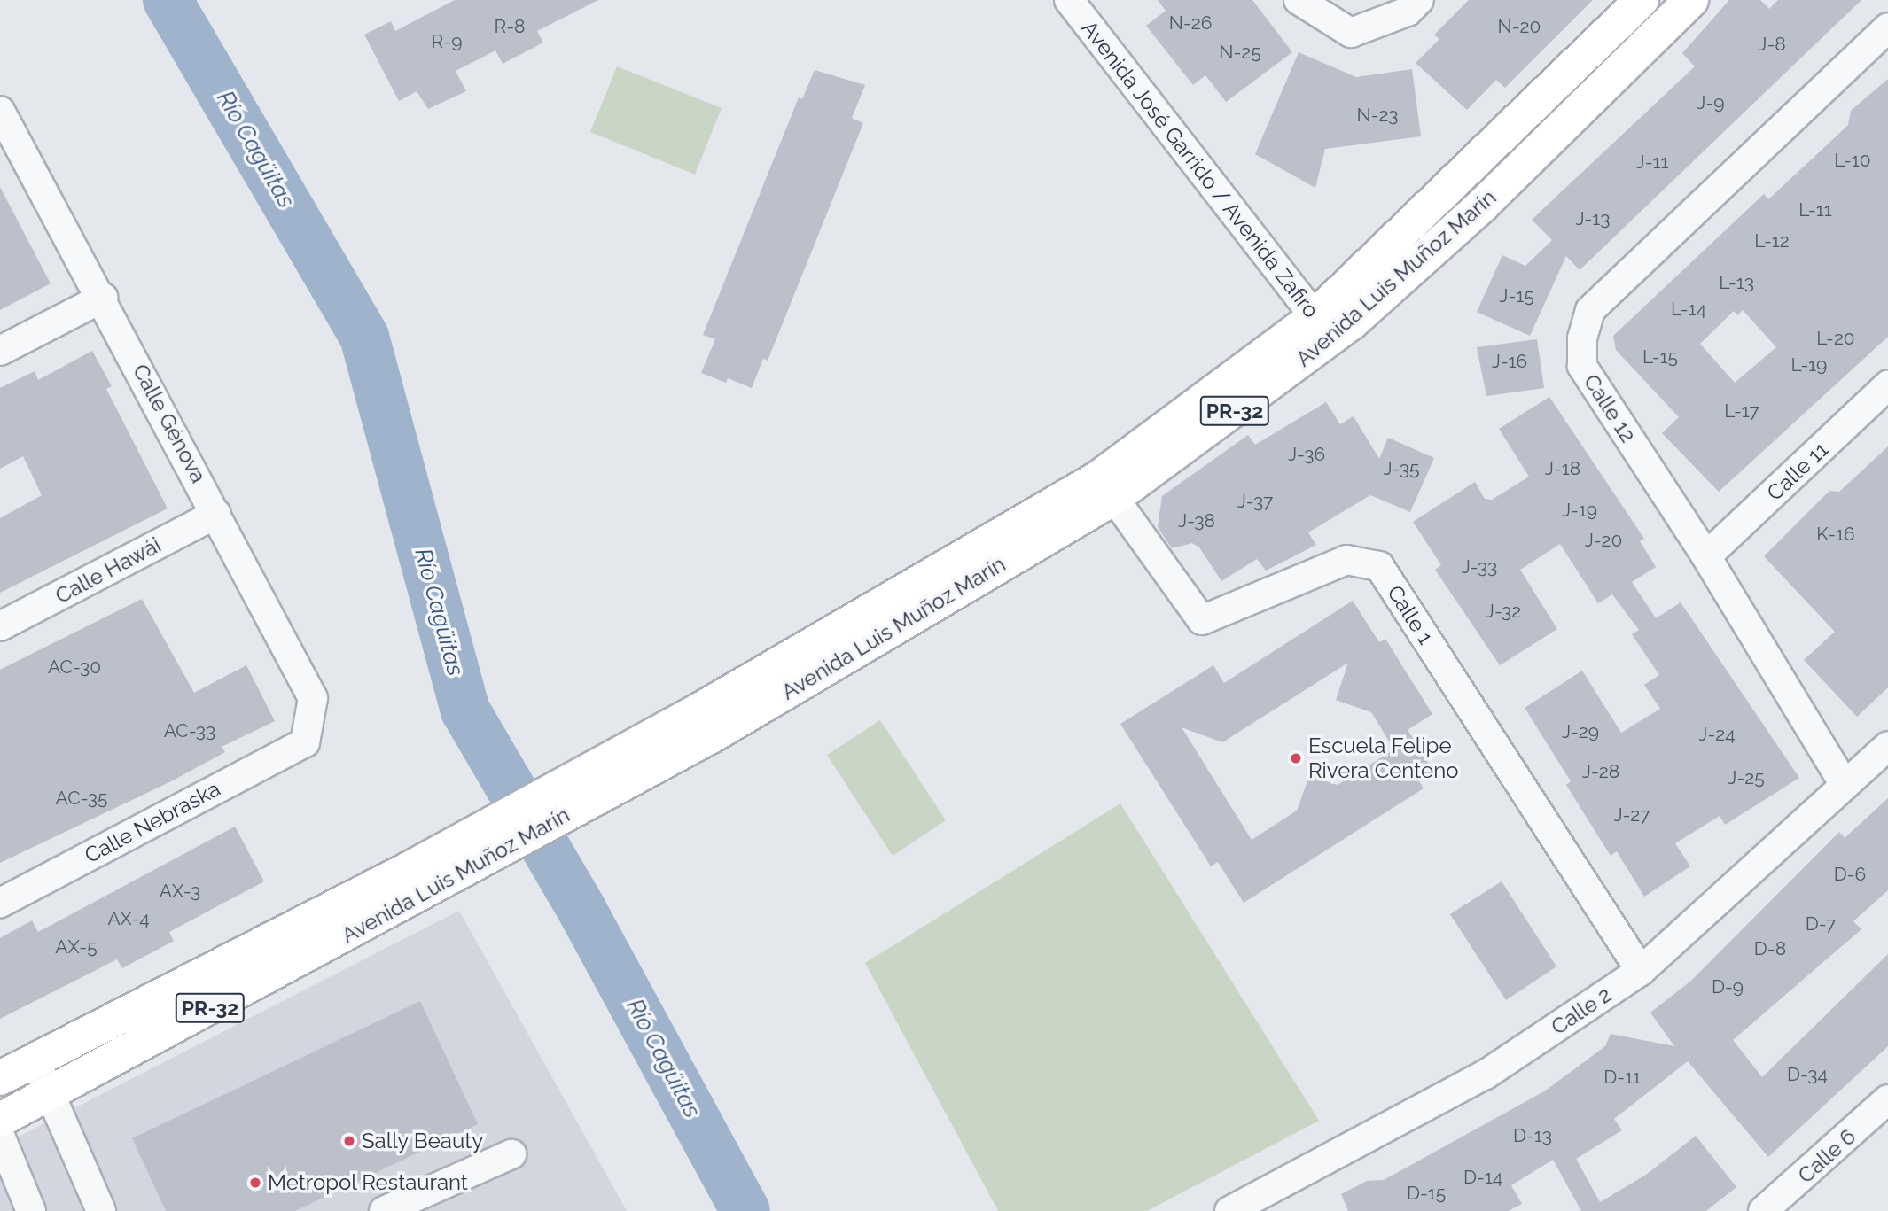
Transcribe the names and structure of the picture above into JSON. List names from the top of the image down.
{
  "streets": {
    "main road": ["Avenida Luis Muñoz Marín", "PR-32"],
    "street": [
      "Avenida José Garrido / Avenida Zafiro",
      "Calle 12",
      "Calle Génova",
      "Calle 11",
      "Calle Hawái",
      "Calle 1",
      "Calle Nebraska",
      "Calle 2",
      "Calle 6"
    ]
  },
  "crossings": [
    ["Avenida José Garrido / Avenida Zafiro", "Avenida Luis Muñoz Marín"],
    ["Avenida Luis Muñoz Marín", "Calle 1"],
    ["Calle 12", "Calle 11"],
    ["Calle 12", "Calle 2"],
    ["Calle Génova", "Calle Hawái"],
    ["Calle Génova", "Calle Nebraska"],
    ["Calle 1", "Calle 2"]
  ],
  "water": ["Río Cagüitas"],
  "places": ["Escuela Felipe Rivera Centeno", "Sally Beauty", "Metropol Restaurant"],
  "house_numbers": [
    "N-26",
    "R-8",
    "N-20",
    "R-9",
    "J-8",
    "N-25",
    "J-9",
    "N-23",
    "L-10",
    "J-11",
    "L-11",
    "J-13",
    "L-12",
    "L-13",
    "J-15",
    "L-14",
    "L-20",
    "L-15",
    "J-16",
    "L-19",
    "L-17",
    "J-36",
    "J-35",
    "J-18",
    "J-37",
    "J-19",
    "J-38",
    "K-16",
    "J-20",
    "J-33",
    "J-32",
    "AC-30",
    "AC-33",
    "J-29",
    "J-24",
    "J-28",
    "J-25",
    "AC-35",
    "J-27",
    "D-6",
    "AX-3",
    "AX-4",
    "D-7",
    "AX-5",
    "D-8",
    "D-9",
    "D-34",
    "D-11",
    "D-13",
    "D-14",
    "D-15"
  ]
}
